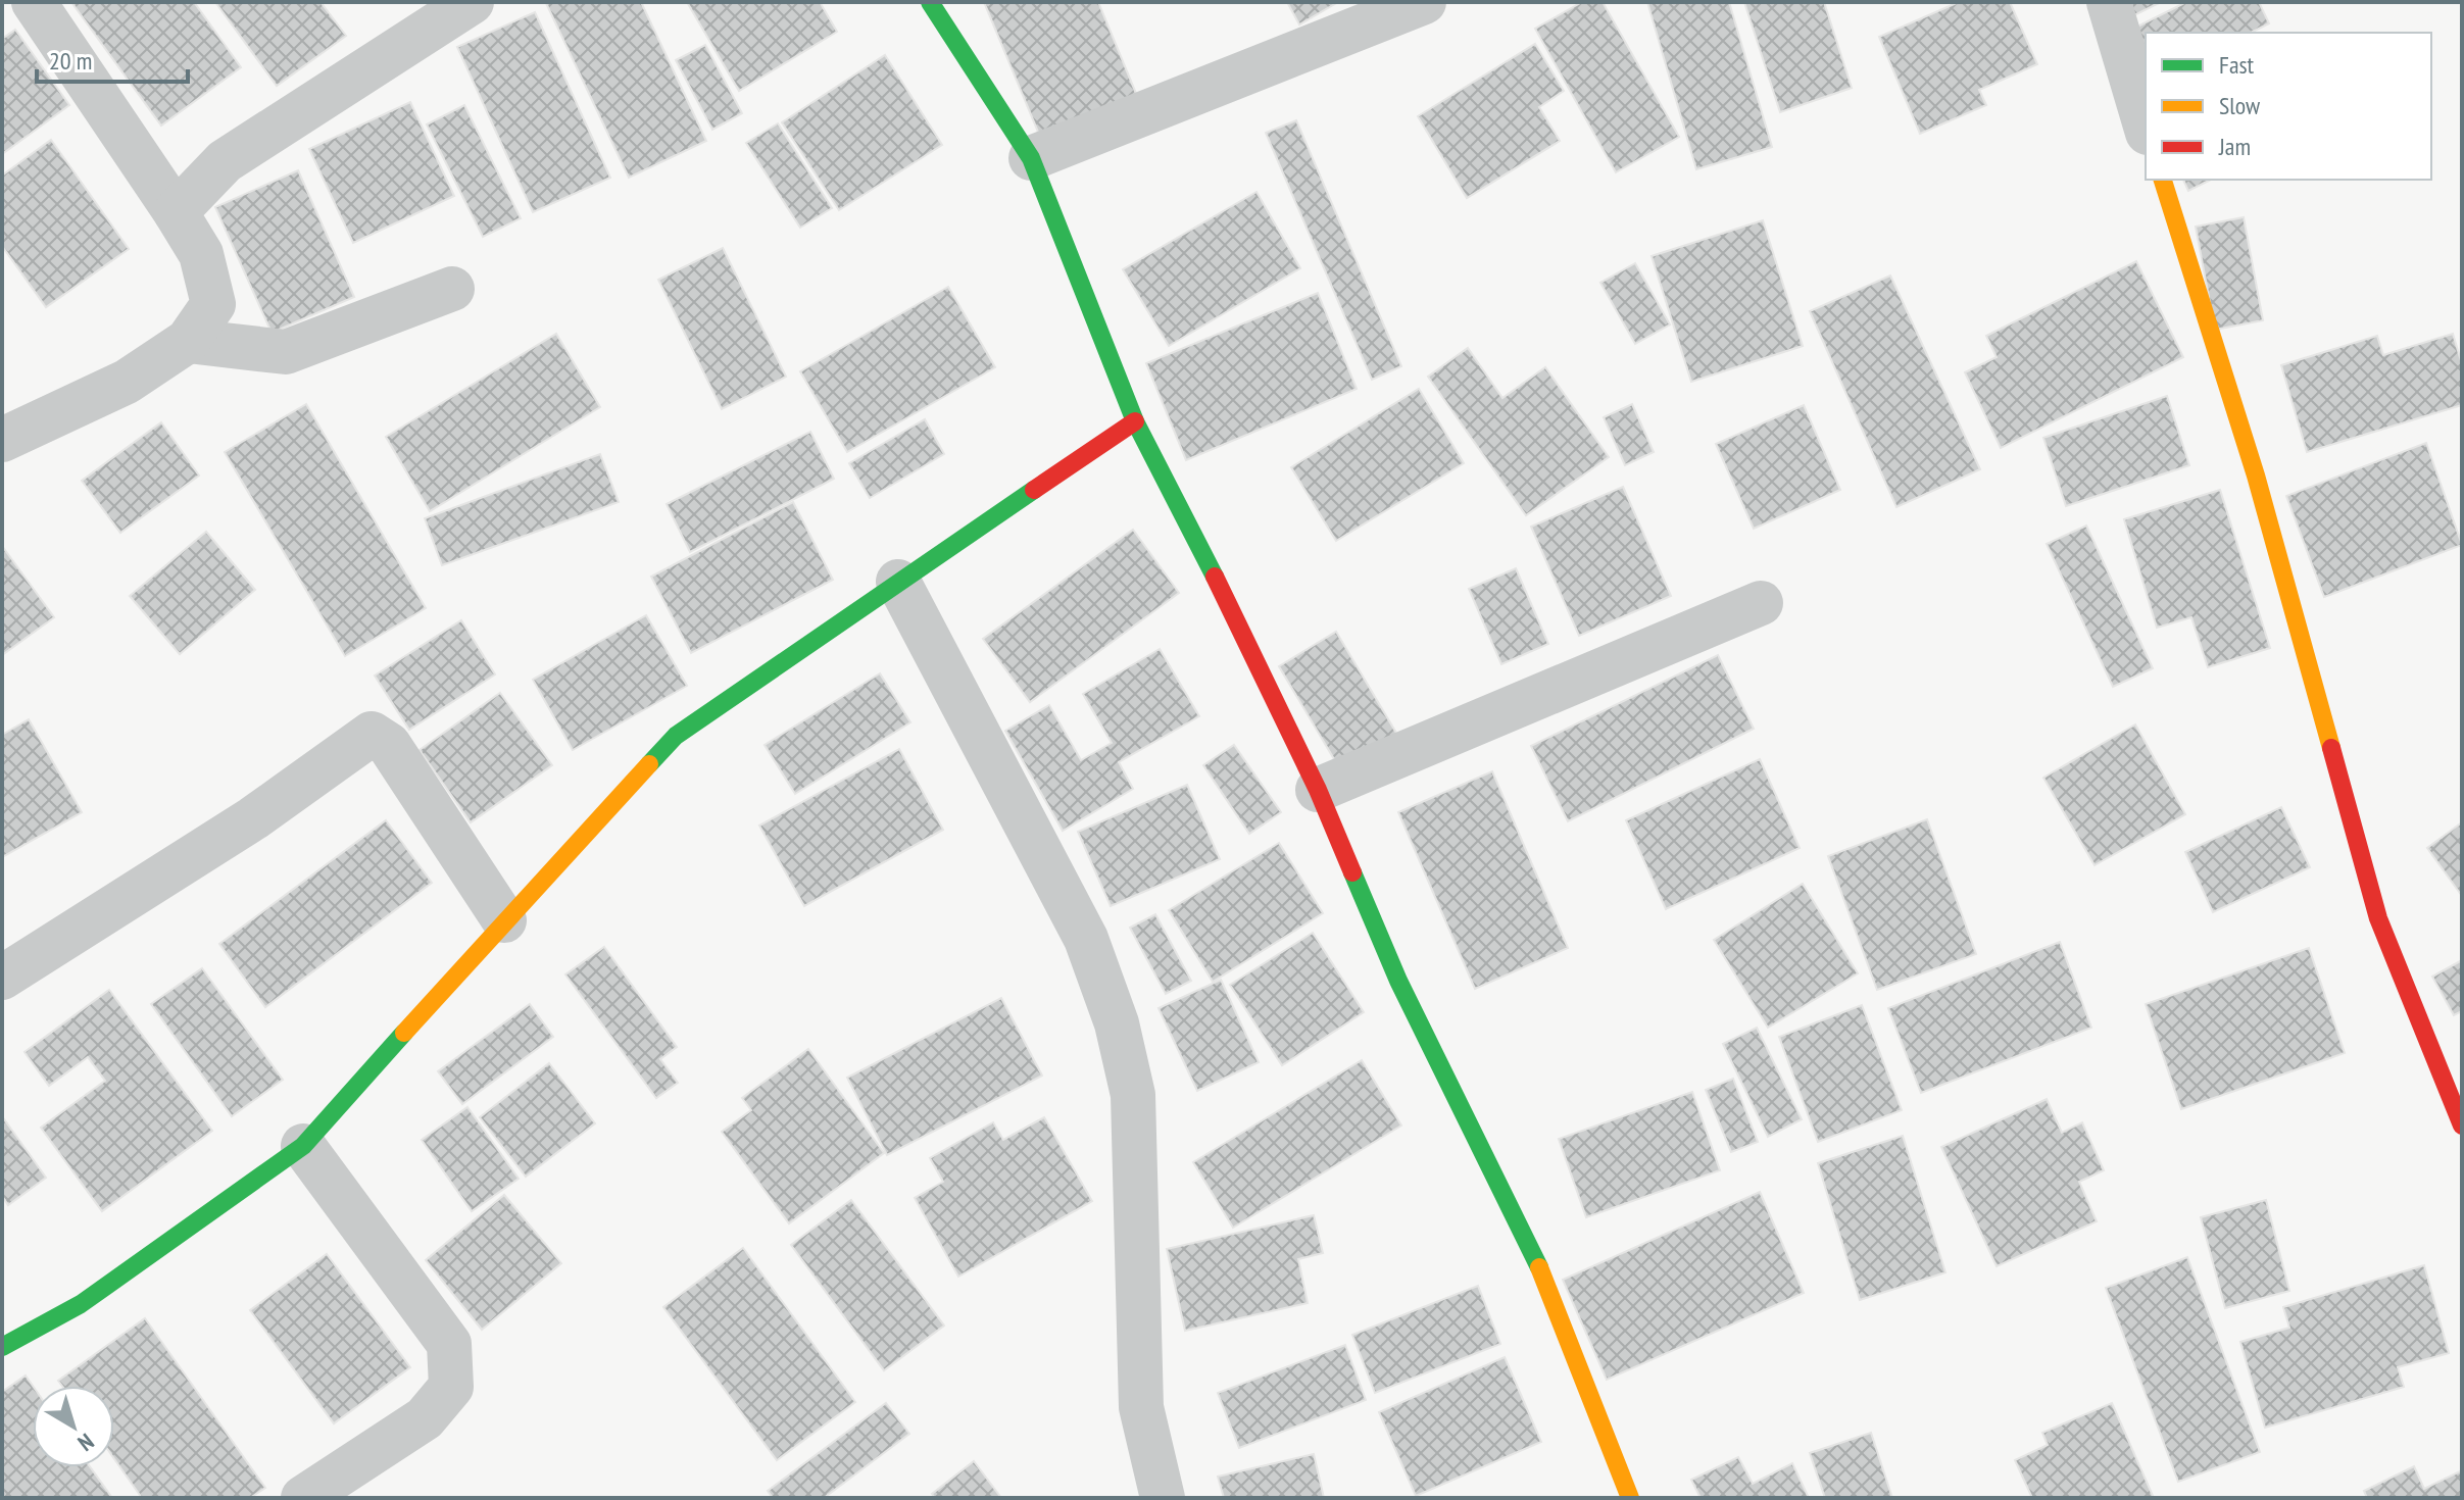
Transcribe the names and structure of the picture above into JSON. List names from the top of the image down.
{
  "legend": ["Fast", "Slow", "Jam"],
  "scale_bar": "20 m",
  "north": "bottom right"
}
